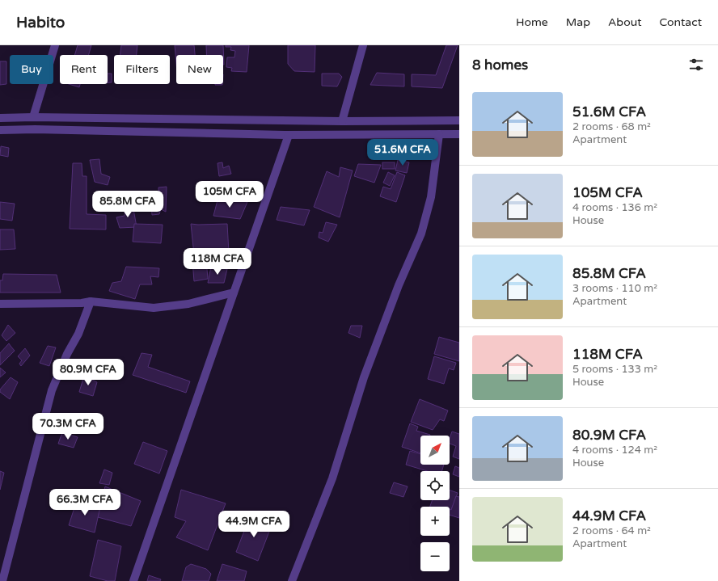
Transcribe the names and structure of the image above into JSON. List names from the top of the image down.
{
  "north": "top right",
  "page": {
    "header": "Habito",
    "nav": [
      "Home",
      "Map",
      "About",
      "Contact"
    ],
    "heading": "8 homes",
    "chip": [
      "Buy",
      "Rent",
      "Filters",
      "New"
    ],
    "list": [
      {
        "name": "51.6M CFA",
        "note": "2 rooms · 68 m² · Apartment"
      },
      {
        "name": "105M CFA",
        "note": "4 rooms · 136 m² · House"
      },
      {
        "name": "85.8M CFA",
        "note": "3 rooms · 110 m² · Apartment"
      },
      {
        "name": "118M CFA",
        "note": "5 rooms · 133 m² · House"
      },
      {
        "name": "80.9M CFA",
        "note": "4 rooms · 124 m² · House"
      },
      {
        "name": "44.9M CFA",
        "note": "2 rooms · 64 m² · Apartment"
      }
    ],
    "price": [
      "51.6M CFA",
      "105M CFA",
      "85.8M CFA",
      "118M CFA",
      "80.9M CFA",
      "70.3M CFA",
      "66.3M CFA",
      "44.9M CFA"
    ],
    "map_buttons": ["+", "−"]
  }
}
